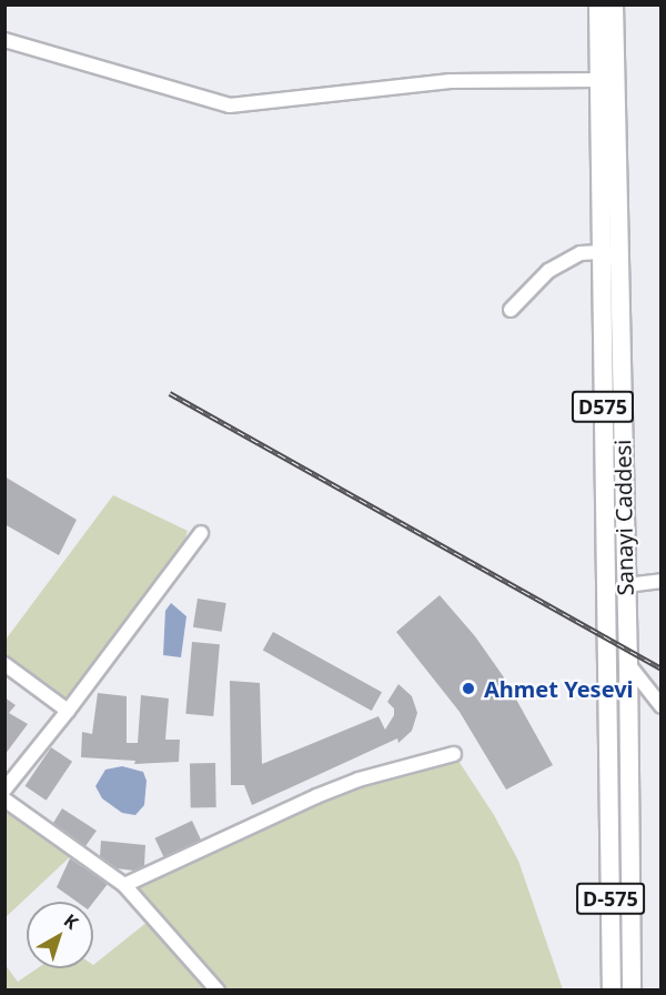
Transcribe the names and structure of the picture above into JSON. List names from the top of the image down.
{
  "streets": {
    "highway": ["D575", "Sanayi Caddesi", "D-575"]
  },
  "places": ["Ahmet Yesevi"],
  "north": "top right"
}
